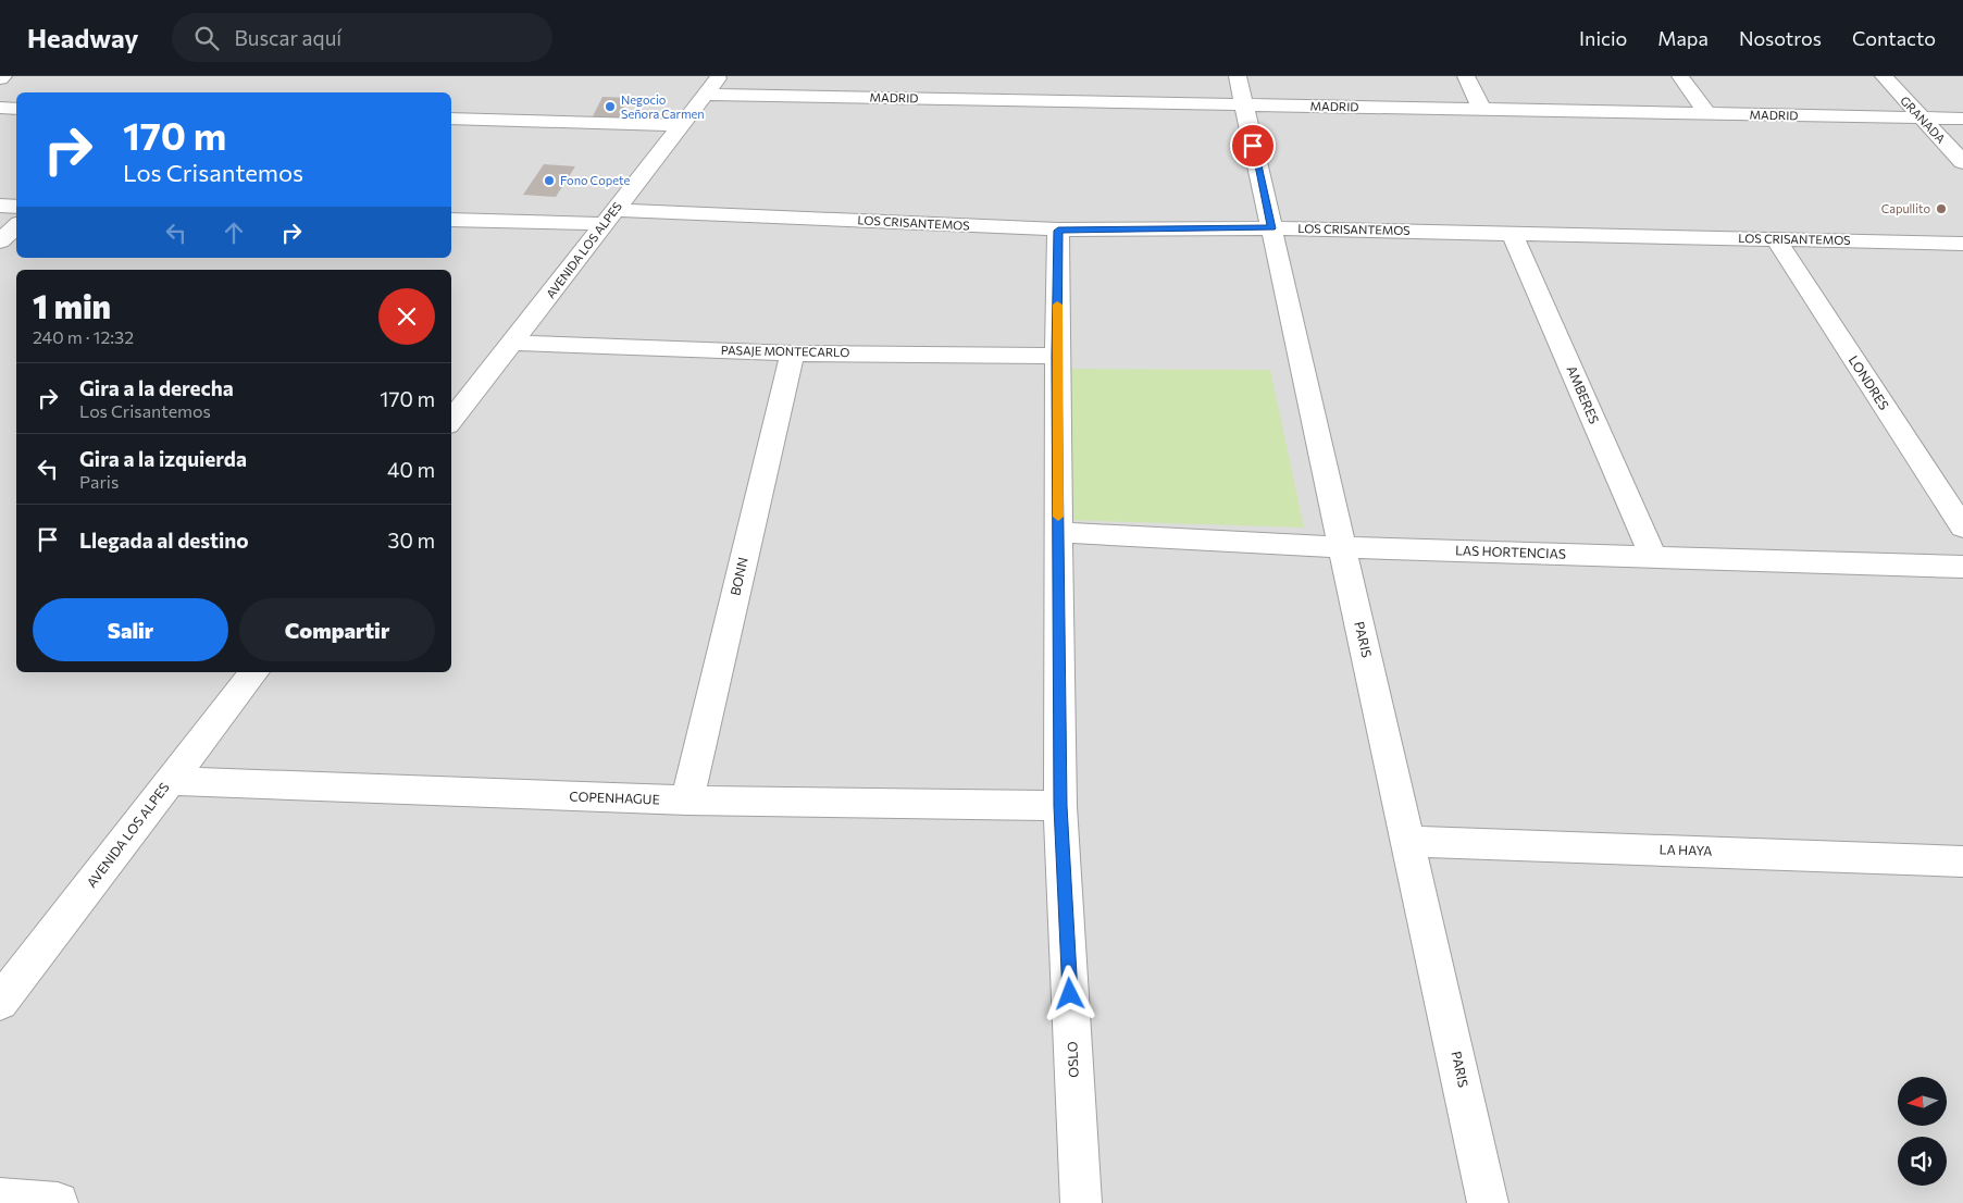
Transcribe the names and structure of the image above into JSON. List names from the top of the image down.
{
  "streets": {
    "street": [
      "MADRID",
      "GRANADA",
      "LOS CRISANTEMOS",
      "AVENIDA LOS ALPES",
      "PASAJE MONTECARLO",
      "LONDRES",
      "AMBERES",
      "LAS HORTENCIAS",
      "BONN",
      "PARIS",
      "COPENHAGUE",
      "LA HAYA",
      "OSLO"
    ]
  },
  "crossings": [
    ["MADRID", "GRANADA"],
    ["MADRID", "AVENIDA LOS ALPES"],
    ["MADRID", "PARIS"],
    ["LOS CRISANTEMOS", "AVENIDA LOS ALPES"],
    ["LOS CRISANTEMOS", "LONDRES"],
    ["LOS CRISANTEMOS", "AMBERES"],
    ["LOS CRISANTEMOS", "PARIS"],
    ["LOS CRISANTEMOS", "OSLO"],
    ["AVENIDA LOS ALPES", "PASAJE MONTECARLO"],
    ["AVENIDA LOS ALPES", "COPENHAGUE"],
    ["PASAJE MONTECARLO", "BONN"],
    ["PASAJE MONTECARLO", "OSLO"],
    ["AMBERES", "LAS HORTENCIAS"],
    ["LAS HORTENCIAS", "PARIS"],
    ["LAS HORTENCIAS", "OSLO"],
    ["BONN", "COPENHAGUE"],
    ["PARIS", "LA HAYA"],
    ["COPENHAGUE", "OSLO"]
  ],
  "places": ["Negocio Señora Carmen", "Fono Copete", "Capullito"],
  "north": "left",
  "page": {
    "header": "Headway",
    "search": "Buscar aquí",
    "nav": [
      "Inicio",
      "Mapa",
      "Nosotros",
      "Contacto"
    ],
    "turn": ["170 m", "Los Crisantemos"],
    "heading": ["1 min", "240 m · 12:32"],
    "list": [
      {
        "name": "Gira a la derecha",
        "note": "Los Crisantemos",
        "value": "170 m"
      },
      {
        "name": "Gira a la izquierda",
        "note": "Paris",
        "value": "40 m"
      },
      {
        "name": "Llegada al destino",
        "value": "30 m"
      }
    ],
    "buttons": ["Salir", "Compartir"]
  }
}
